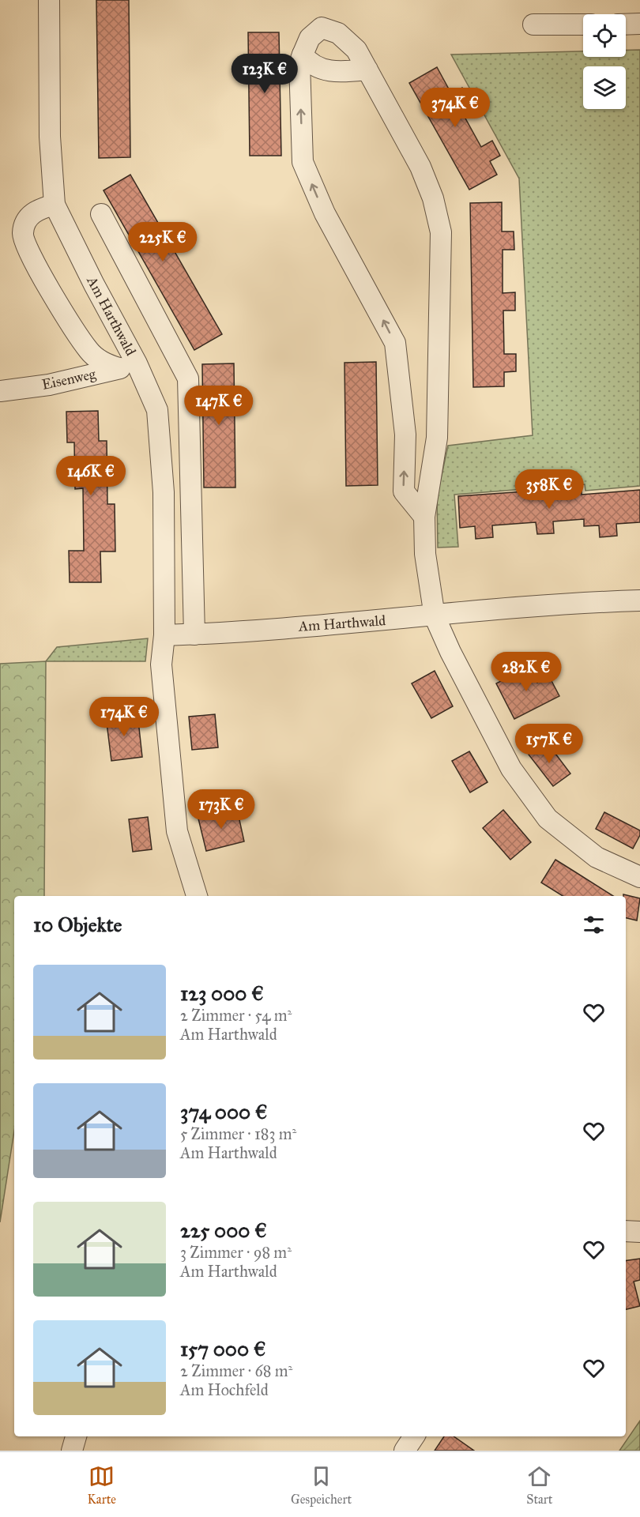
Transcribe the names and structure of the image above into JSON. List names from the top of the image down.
{
  "streets": {
    "street": ["Am Harthwald", "Eisenweg"]
  },
  "crossings": [
    ["Am Harthwald", "Eisenweg"]
  ],
  "page": {
    "price": [
      "123K €",
      "374K €",
      "225K €",
      "147K €",
      "146K €",
      "358K €",
      "282K €",
      "174K €",
      "157K €",
      "173K €"
    ],
    "heading": "10 Objekte",
    "list": [
      {
        "name": "123 000 €",
        "note": "2 Zimmer · 54 m² · Am Harthwald"
      },
      {
        "name": "374 000 €",
        "note": "5 Zimmer · 183 m² · Am Harthwald"
      },
      {
        "name": "225 000 €",
        "note": "3 Zimmer · 98 m² · Am Harthwald"
      },
      {
        "name": "157 000 €",
        "note": "2 Zimmer · 68 m² · Am Hochfeld"
      }
    ],
    "tabs": ["Karte", "Gespeichert", "Start"]
  }
}
